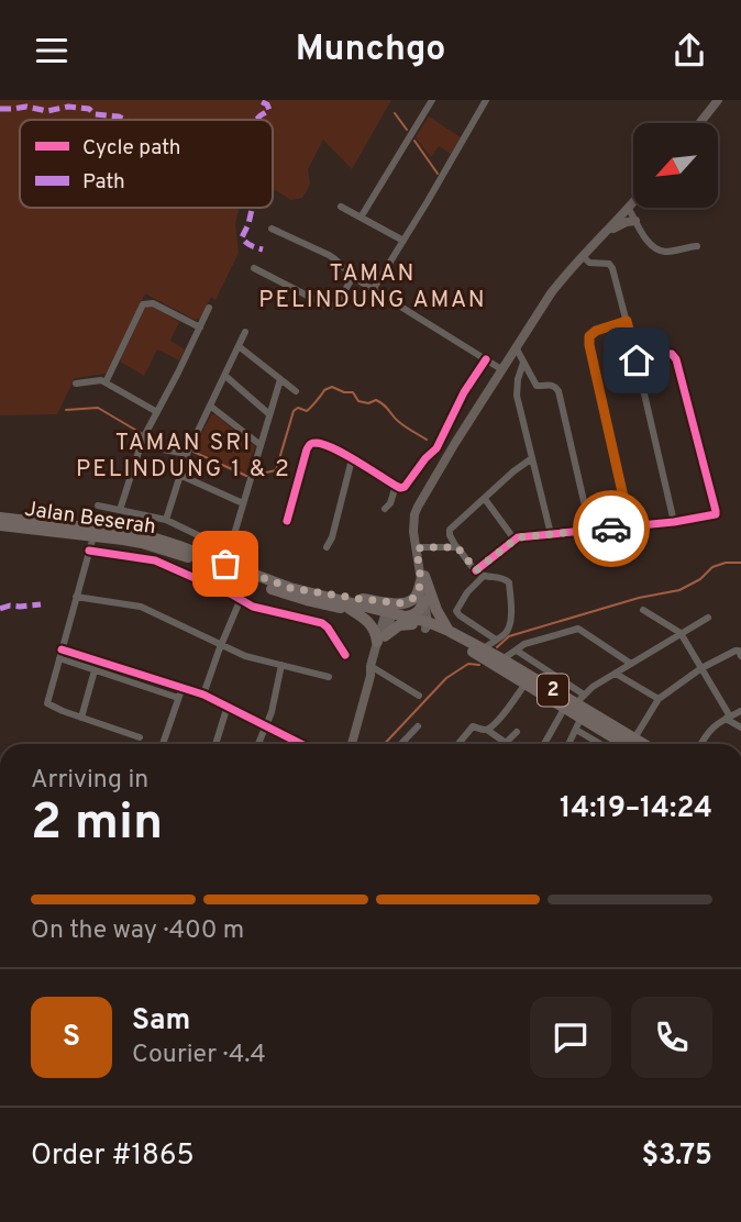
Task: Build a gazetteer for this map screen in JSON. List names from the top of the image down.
{
  "streets": {
    "highway": ["Jalan Beserah", "2"]
  },
  "districts": ["TAMAN PELINDUNG AMAN", "TAMAN SRI PELINDUNG 1 & 2"],
  "legend": ["Cycle path", "Path"],
  "north": "bottom left",
  "page": {
    "header": "Munchgo",
    "heading": ["2 min", "Arriving in", "14:19–14:24"],
    "panel": [
      "Sam",
      "Courier · 4.4",
      "Order #1865",
      "$3.75"
    ],
    "bar": "On the way · 400 m",
    "round": "S"
  }
}
